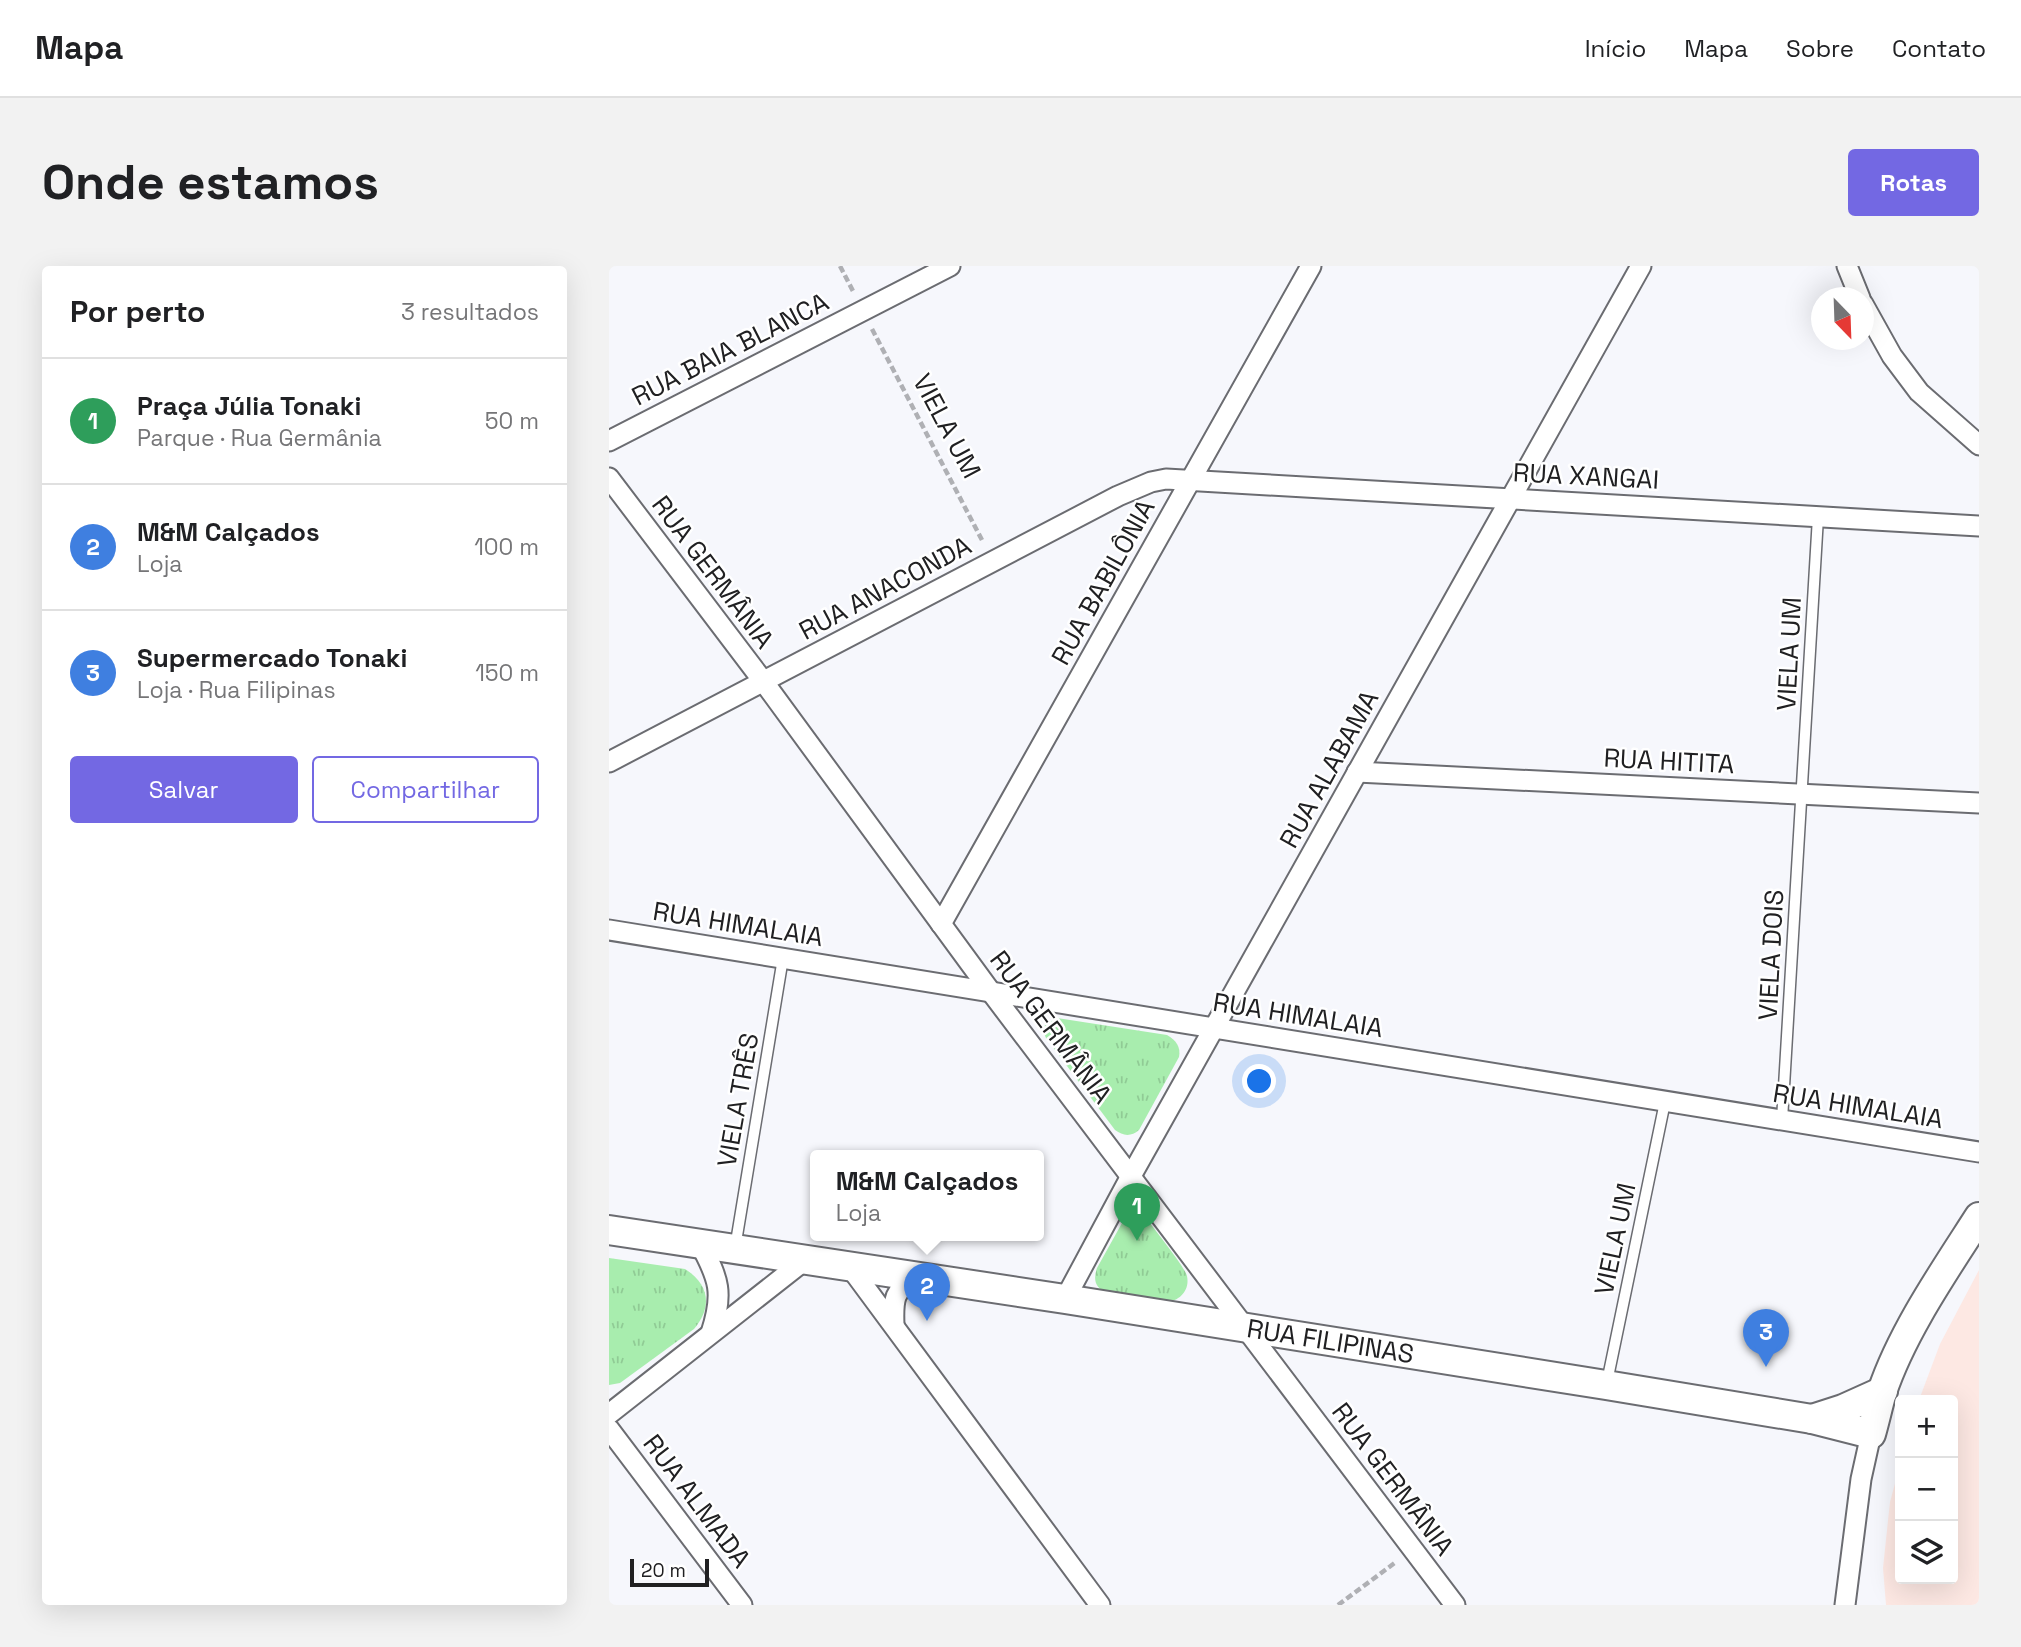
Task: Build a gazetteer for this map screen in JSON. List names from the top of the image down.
{
  "streets": {
    "main road": ["RUA FILIPINAS"],
    "street": [
      "RUA BAIA BLANCA",
      "RUA XANGAI",
      "RUA GERMÂNIA",
      "RUA BABILÔNIA",
      "RUA ANACONDA",
      "RUA HITITA",
      "RUA ALABAMA",
      "RUA HIMALAIA",
      "RUA ALMADA"
    ],
    "lane": ["VIELA UM", "VIELA DOIS", "VIELA TRÊS"]
  },
  "crossings": [
    ["RUA BAIA BLANCA", "VIELA UM"],
    ["VIELA UM", "RUA XANGAI"],
    ["VIELA UM", "RUA ANACONDA"],
    ["VIELA UM", "RUA HITITA"],
    ["VIELA UM", "RUA HIMALAIA"],
    ["VIELA UM", "VIELA DOIS"],
    ["VIELA UM", "RUA FILIPINAS"],
    ["RUA XANGAI", "RUA BABILÔNIA"],
    ["RUA XANGAI", "RUA ANACONDA"],
    ["RUA XANGAI", "RUA ALABAMA"],
    ["RUA GERMÂNIA", "RUA BABILÔNIA"],
    ["RUA GERMÂNIA", "RUA ANACONDA"],
    ["RUA GERMÂNIA", "RUA ALABAMA"],
    ["RUA GERMÂNIA", "RUA HIMALAIA"],
    ["RUA GERMÂNIA", "RUA FILIPINAS"],
    ["RUA BABILÔNIA", "RUA ANACONDA"],
    ["RUA HITITA", "RUA ALABAMA"],
    ["RUA HITITA", "VIELA DOIS"],
    ["RUA ALABAMA", "RUA HIMALAIA"],
    ["RUA ALABAMA", "RUA FILIPINAS"],
    ["RUA HIMALAIA", "VIELA DOIS"],
    ["RUA HIMALAIA", "VIELA TRÊS"],
    ["VIELA TRÊS", "RUA FILIPINAS"]
  ],
  "scale_bar": "20 m",
  "north": "bottom right",
  "page": {
    "header": "Mapa",
    "nav": [
      "Início",
      "Mapa",
      "Sobre",
      "Contato"
    ],
    "buttons": [
      "Rotas",
      ["Salvar", "Compartilhar"]
    ],
    "title": "Onde estamos",
    "heading": ["Por perto", "3 resultados"],
    "list": [
      {
        "mark": "1",
        "name": "Praça Júlia Tonaki",
        "note": "Parque · Rua Germânia",
        "value": "50 m"
      },
      {
        "mark": "2",
        "name": "M&M Calçados",
        "note": "Loja",
        "value": "100 m"
      },
      {
        "mark": "3",
        "name": "Supermercado Tonaki",
        "note": "Loja · Rua Filipinas",
        "value": "150 m"
      }
    ],
    "popup": ["M&M Calçados", "Loja"],
    "pins": ["1", "2", "3"],
    "map_buttons": ["+", "−"],
    "scale": "20 m"
  }
}
